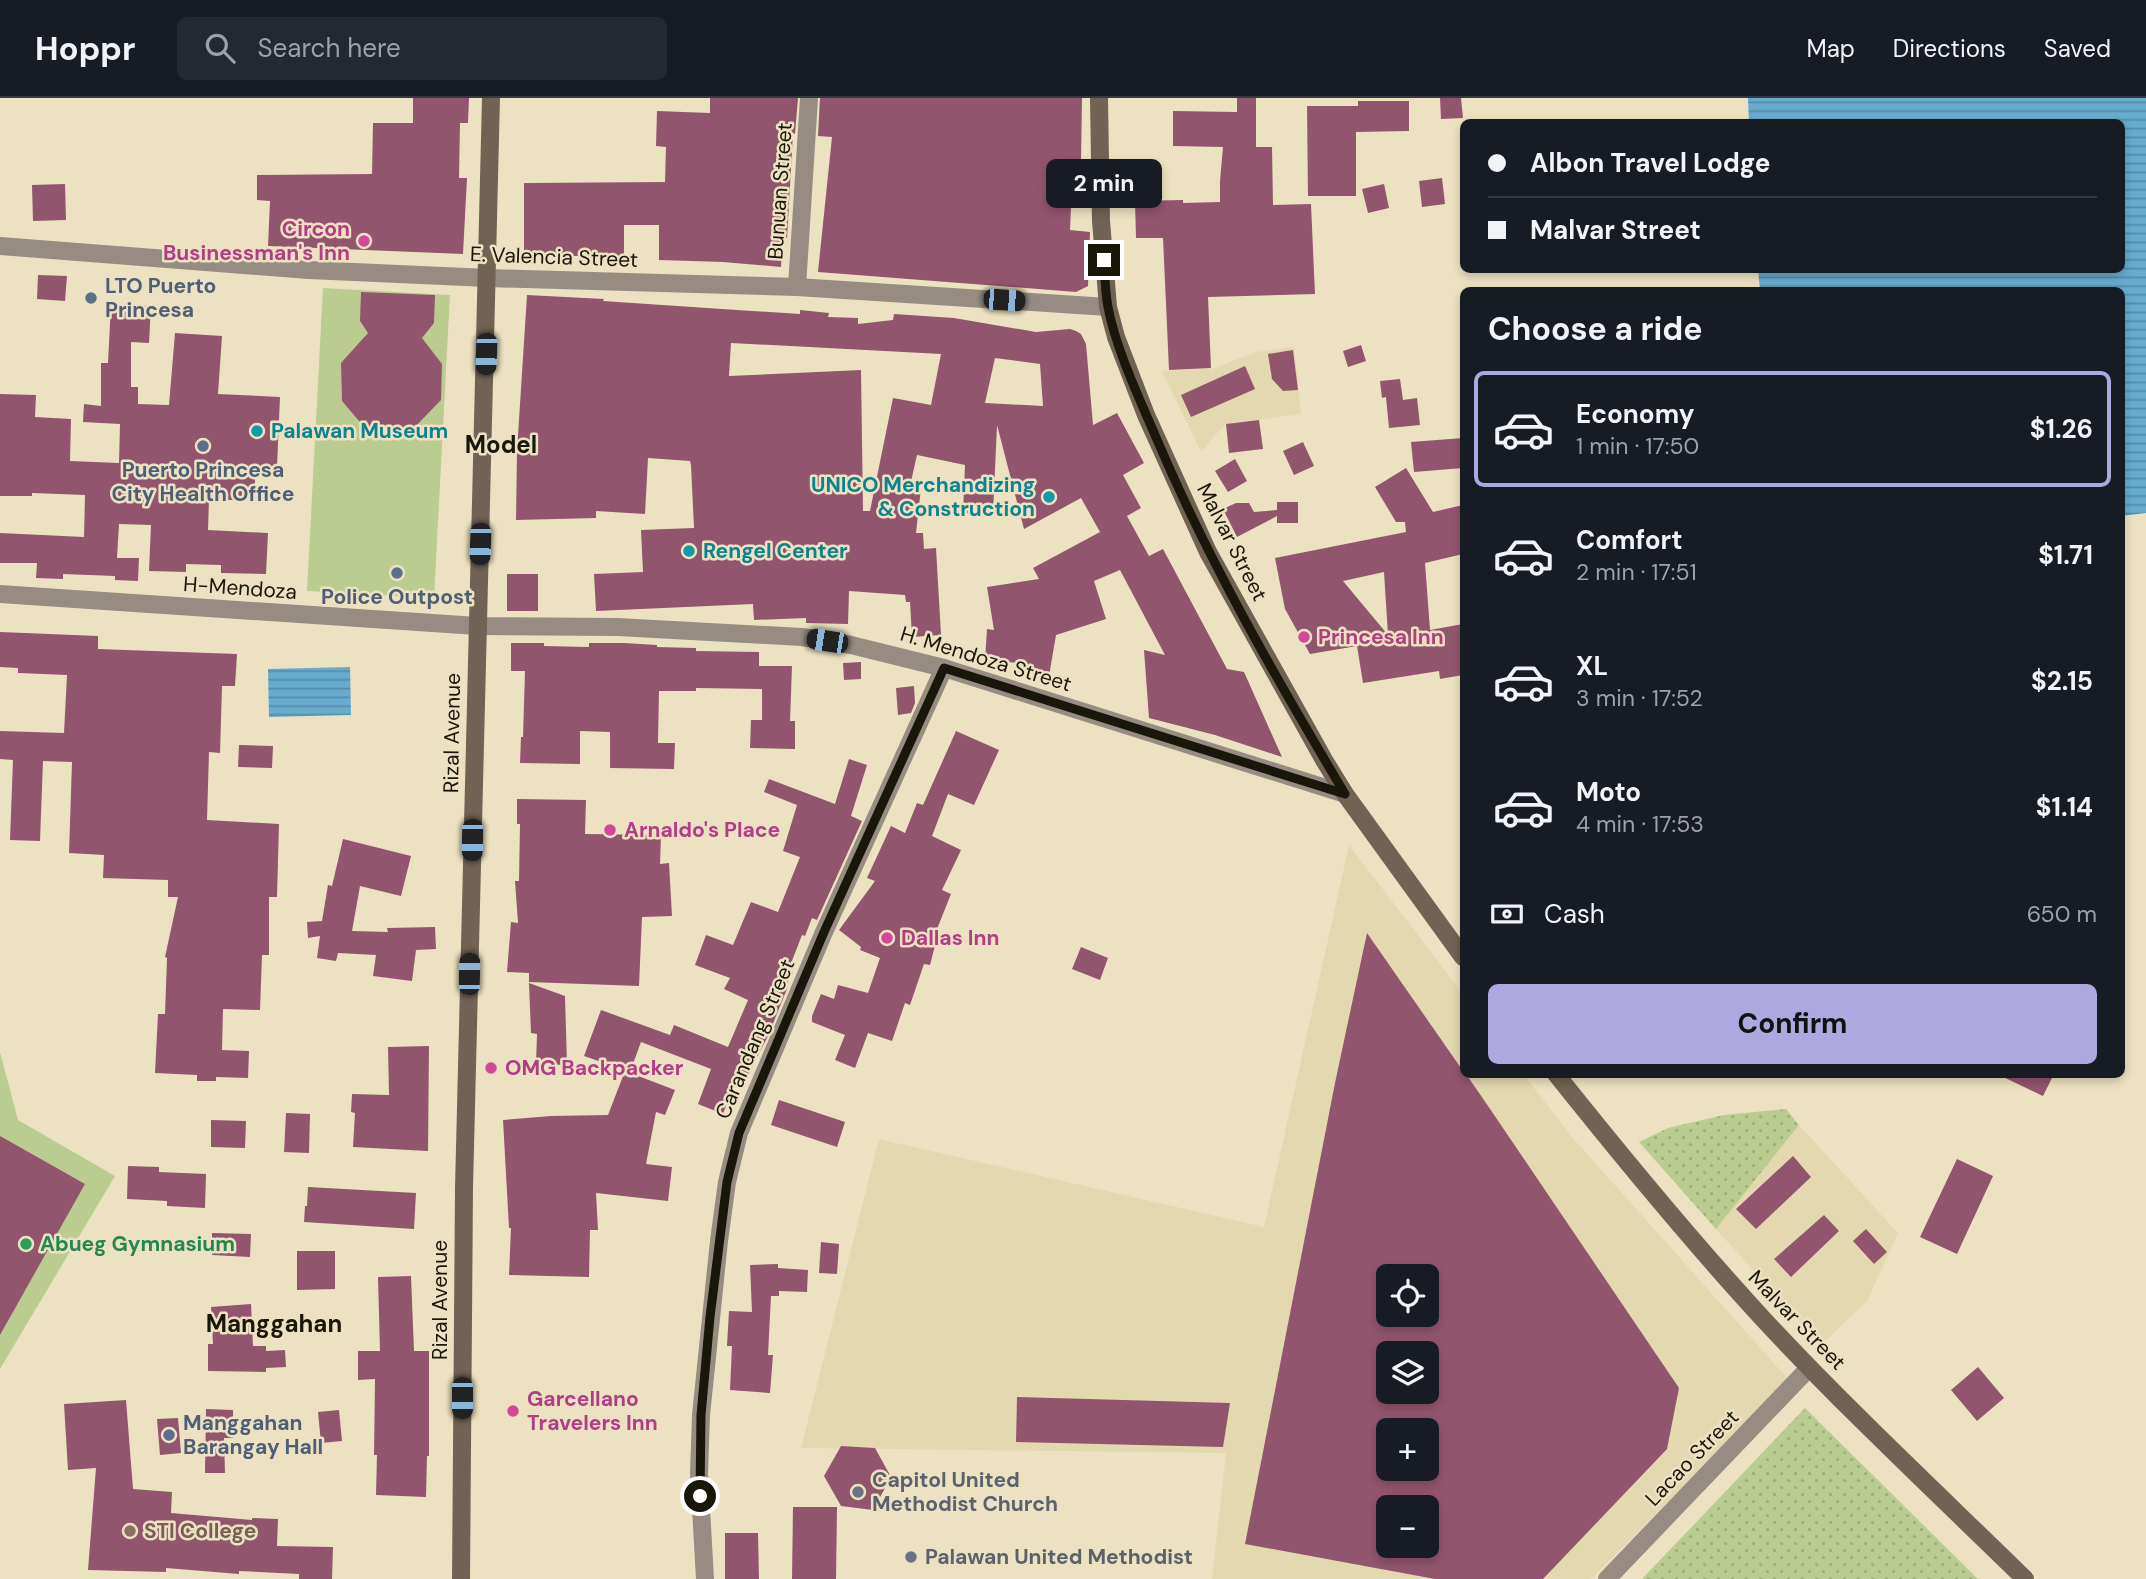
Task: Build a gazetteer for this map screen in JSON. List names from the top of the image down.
{
  "streets": {
    "main road": ["Malvar Street", "Rizal Avenue"],
    "street": [
      "Bunuan Street",
      "E. Valencia Street",
      "H-Mendoza",
      "H. Mendoza Street",
      "Carandang Street",
      "Lacao Street"
    ]
  },
  "crossings": [
    ["Bunuan Street", "E. Valencia Street"],
    ["E. Valencia Street", "Malvar Street"],
    ["E. Valencia Street", "Rizal Avenue"],
    ["Malvar Street", "H. Mendoza Street"],
    ["Malvar Street", "Lacao Street"],
    ["H-Mendoza", "H. Mendoza Street"],
    ["H-Mendoza", "Rizal Avenue"],
    ["H. Mendoza Street", "Rizal Avenue"],
    ["H. Mendoza Street", "Carandang Street"]
  ],
  "districts": ["Model", "Manggahan"],
  "places": [
    "Circon Businessman's Inn",
    "LTO Puerto Princesa",
    "Palawan Museum",
    "Puerto Princesa City Health Office",
    "UNICO Merchandizing & Construction",
    "Rengel Center",
    "Police Outpost",
    "Princesa Inn",
    "Arnaldo's Place",
    "Dallas Inn",
    "OMG Backpacker",
    "Abueg Gymnasium",
    "Garcellano Travelers Inn",
    "Manggahan Barangay Hall",
    "Capitol United Methodist Church",
    "STI College",
    "Palawan United Methodist"
  ],
  "page": {
    "header": "Hoppr",
    "search": "Search here",
    "nav": ["Map", "Directions", "Saved"],
    "banner": ["Albon Travel Lodge", "Malvar Street"],
    "bubble": "2 min",
    "heading": "Choose a ride",
    "list": [
      {
        "name": "Economy",
        "note": "1 min · 17:50",
        "value": "$1.26"
      },
      {
        "name": "Comfort",
        "note": "2 min · 17:51",
        "value": "$1.71"
      },
      {
        "name": "XL",
        "note": "3 min · 17:52",
        "value": "$2.15"
      },
      {
        "name": "Moto",
        "note": "4 min · 17:53",
        "value": "$1.14"
      }
    ],
    "pay": ["Cash", "650 m"],
    "buttons": "Confirm",
    "map_buttons": ["+", "−"]
  }
}
